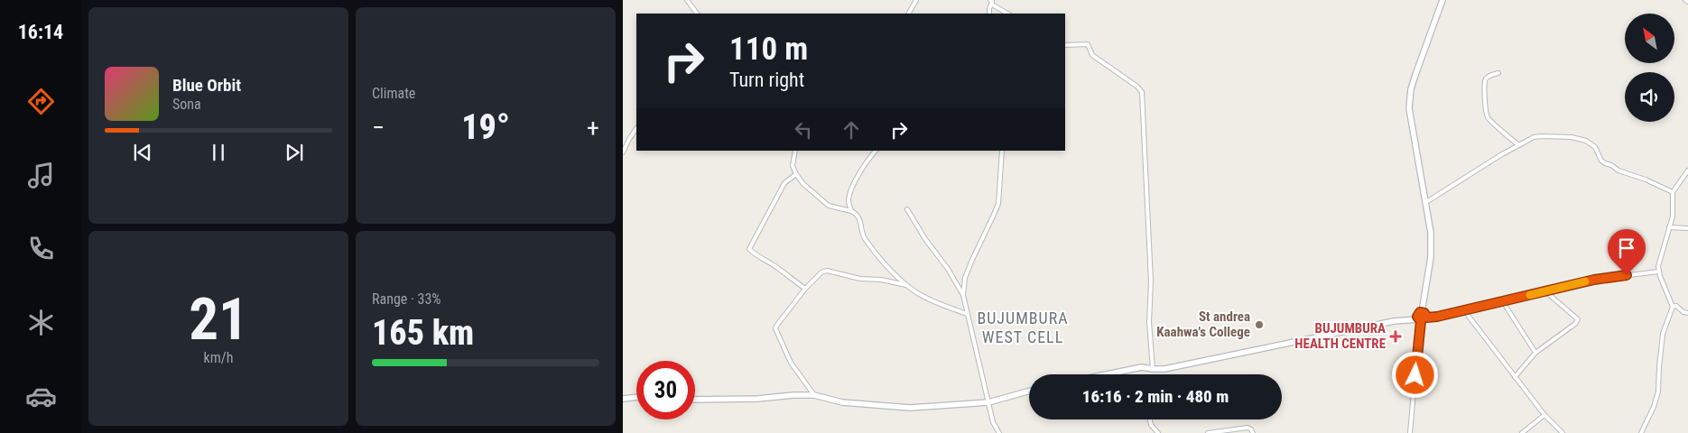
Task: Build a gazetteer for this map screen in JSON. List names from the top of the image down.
{
  "districts": ["BUJUMBURA WEST CELL"],
  "places": {
    "other": ["St andrea Kaahwa's College"],
    "health": ["BUJUMBURA HEALTH CENTRE"]
  },
  "north": "top left",
  "page": {
    "tabs": "16:14",
    "tile": [
      "Climate",
      ["21", "km/h"],
      ["Range · 33%", "165 km"]
    ],
    "turn": ["110 m", "Turn right"],
    "song": ["Blue Orbit", "Sona"],
    "heat": ["−", "19°", "+"],
    "limit": "30",
    "trip": "16:16 · 2 min · 480 m"
  }
}
